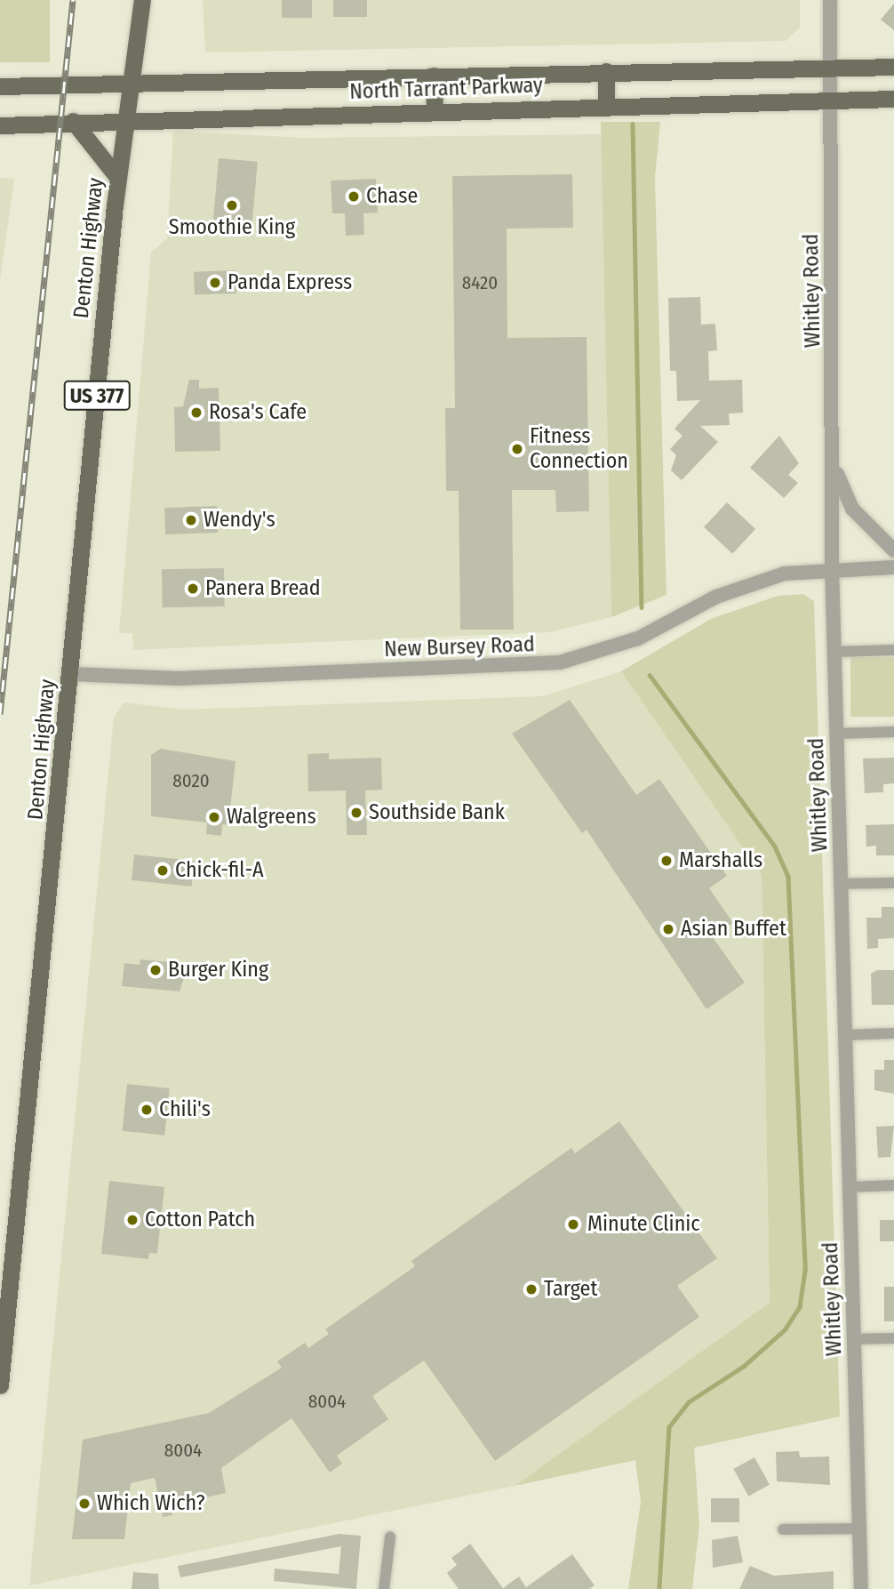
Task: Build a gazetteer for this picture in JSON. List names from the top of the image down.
{
  "streets": {
    "main road": ["North Tarrant Parkway", "Denton Highway", "US 377"],
    "street": ["Whitley Road", "New Bursey Road"]
  },
  "crossings": [
    ["North Tarrant Parkway", "Denton Highway"],
    ["North Tarrant Parkway", "Whitley Road"],
    ["North Tarrant Parkway", "US 377"],
    ["Denton Highway", "US 377"],
    ["Denton Highway", "New Bursey Road"],
    ["Whitley Road", "New Bursey Road"]
  ],
  "places": [
    "Chase",
    "Smoothie King",
    "Panda Express",
    "Rosa's Cafe",
    "Fitness Connection",
    "Wendy's",
    "Panera Bread",
    "Southside Bank",
    "Walgreens",
    "Marshalls",
    "Chick-fil-A",
    "Asian Buffet",
    "Burger King",
    "Chili's",
    "Cotton Patch",
    "Minute Clinic",
    "Target",
    "Which Wich?"
  ],
  "house_numbers": [
    "8420",
    "8020",
    "8004",
    "8004"
  ]
}
